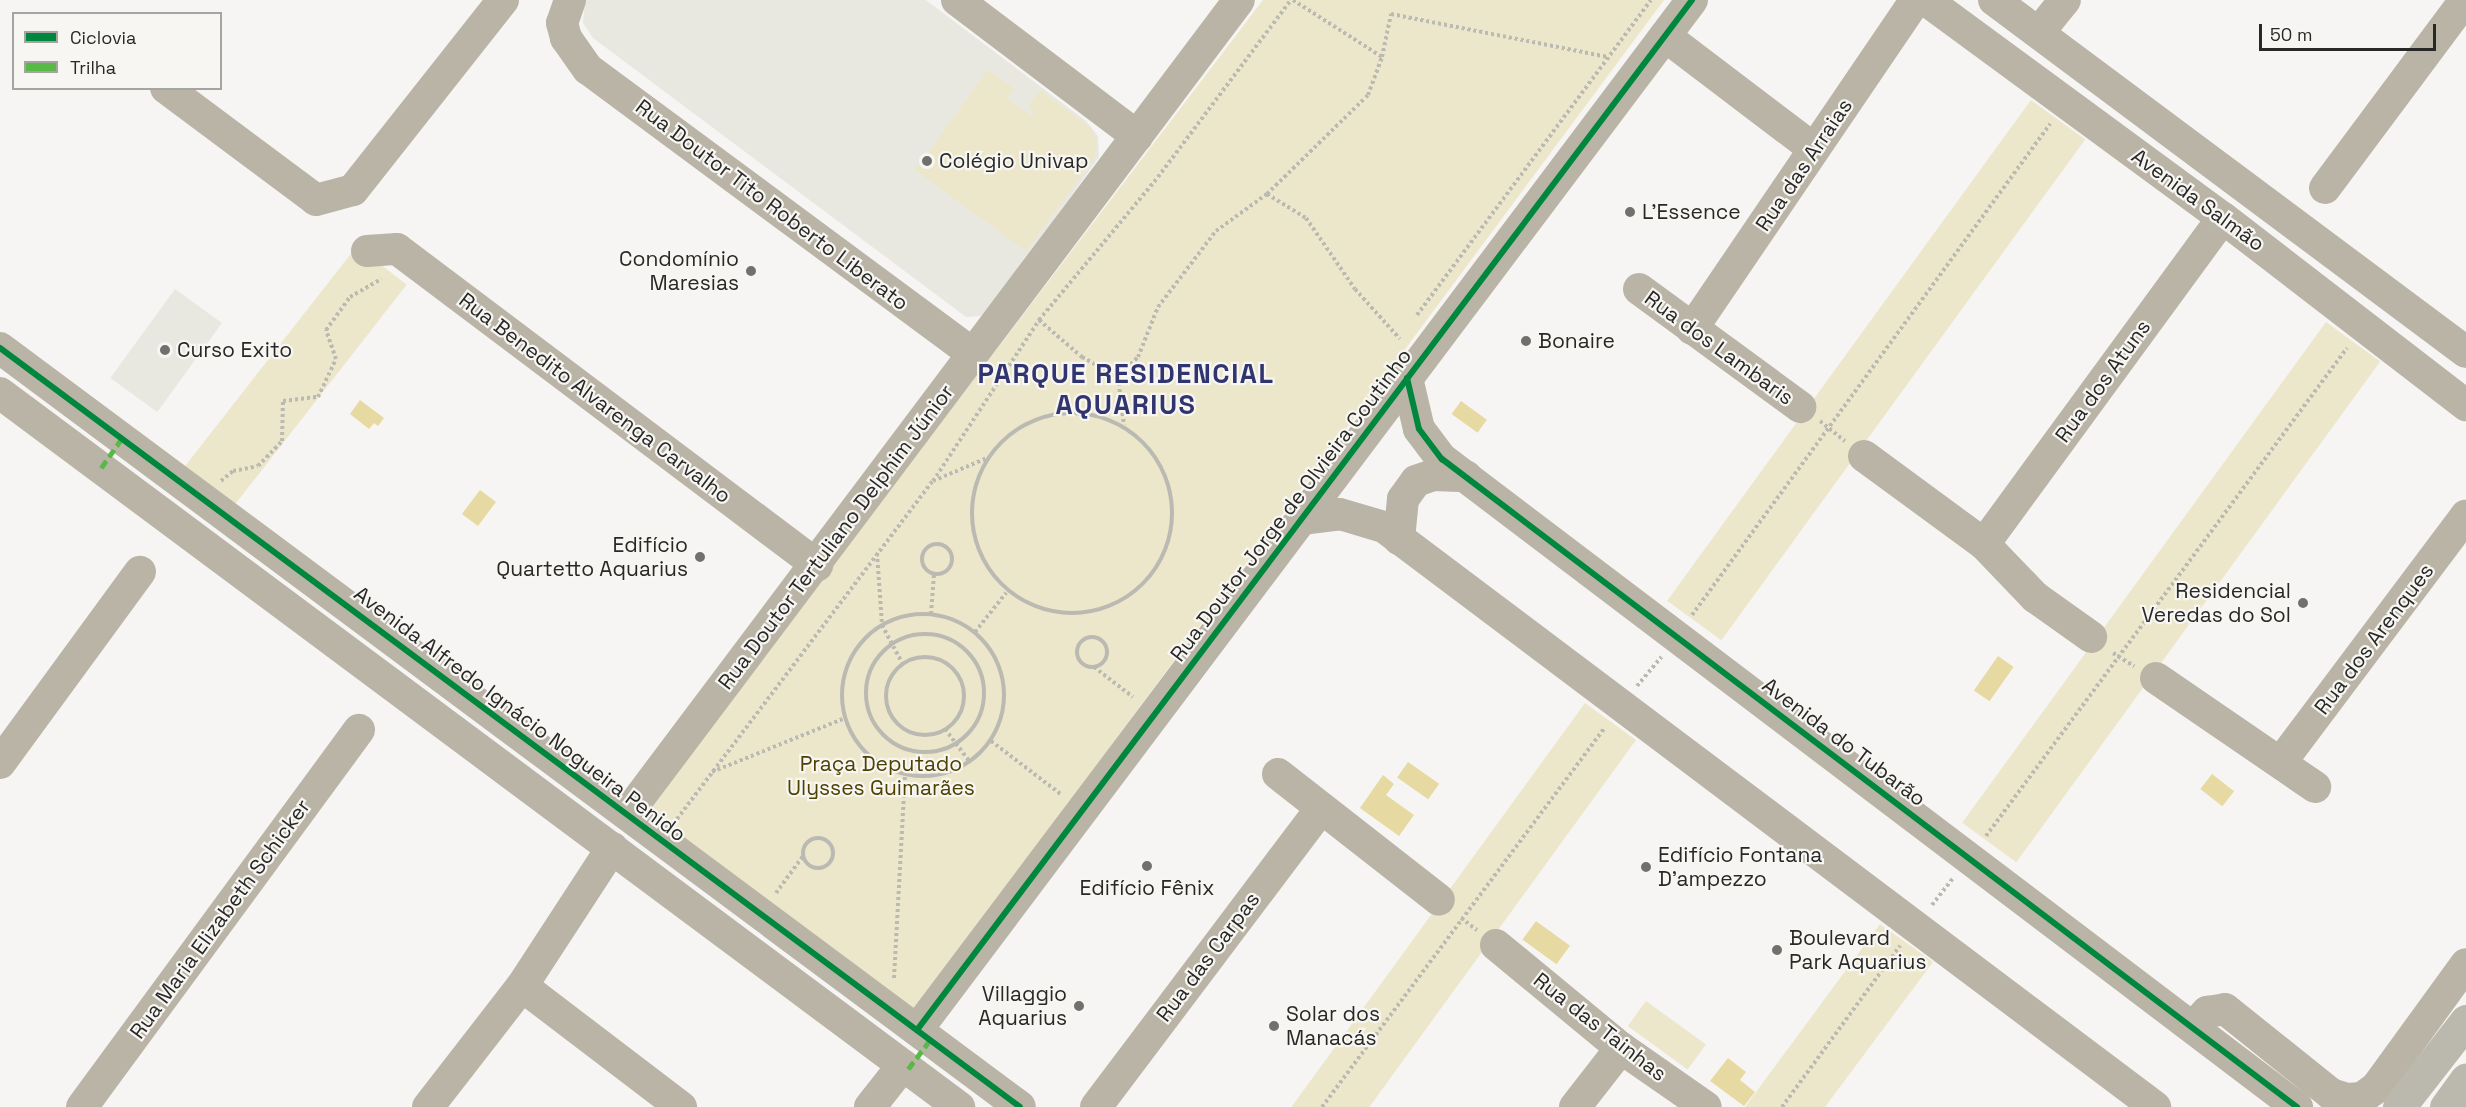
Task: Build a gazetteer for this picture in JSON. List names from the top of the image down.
{
  "streets": {
    "street": [
      "Rua das Arraias",
      "Avenida Salmão",
      "Rua Doutor Tito Roberto Liberato",
      "Rua dos Lambaris",
      "Rua dos Atuns",
      "Rua Benedito Alvarenga Carvalho",
      "Rua Doutor Jorge de Olvieira Coutinho",
      "Rua Doutor Tertuliano Delphim Júnior",
      "Rua dos Arenques",
      "Avenida Alfredo Ignácio Nogueira Penido",
      "Avenida do Tubarão",
      "Rua Maria Elizabeth Schicker",
      "Rua das Carpas",
      "Rua das Tainhas"
    ]
  },
  "crossings": [
    ["Rua das Arraias", "Rua dos Lambaris"],
    ["Avenida Salmão", "Rua dos Atuns"],
    ["Rua Doutor Tito Roberto Liberato", "Rua Doutor Tertuliano Delphim Júnior"],
    ["Rua Benedito Alvarenga Carvalho", "Rua Doutor Tertuliano Delphim Júnior"],
    ["Rua Doutor Jorge de Olvieira Coutinho", "Avenida Alfredo Ignácio Nogueira Penido"],
    ["Rua Doutor Jorge de Olvieira Coutinho", "Avenida do Tubarão"],
    ["Rua Doutor Tertuliano Delphim Júnior", "Avenida Alfredo Ignácio Nogueira Penido"]
  ],
  "districts": ["PARQUE RESIDENCIAL AQUARIUS"],
  "parks": ["Praça Deputado Ulysses Guimarães"],
  "places": [
    "Colégio Univap",
    "L'Essence",
    "Condomínio Maresias",
    "Bonaire",
    "Curso Exito",
    "Edifício Quartetto Aquarius",
    "Residencial Veredas do Sol",
    "Edifício Fênix",
    "Edifício Fontana D'ampezzo",
    "Boulevard Park Aquarius",
    "Villaggio Aquarius",
    "Solar dos Manacás"
  ],
  "legend": ["Ciclovia", "Trilha"],
  "scale_bar": "50 m"
}
